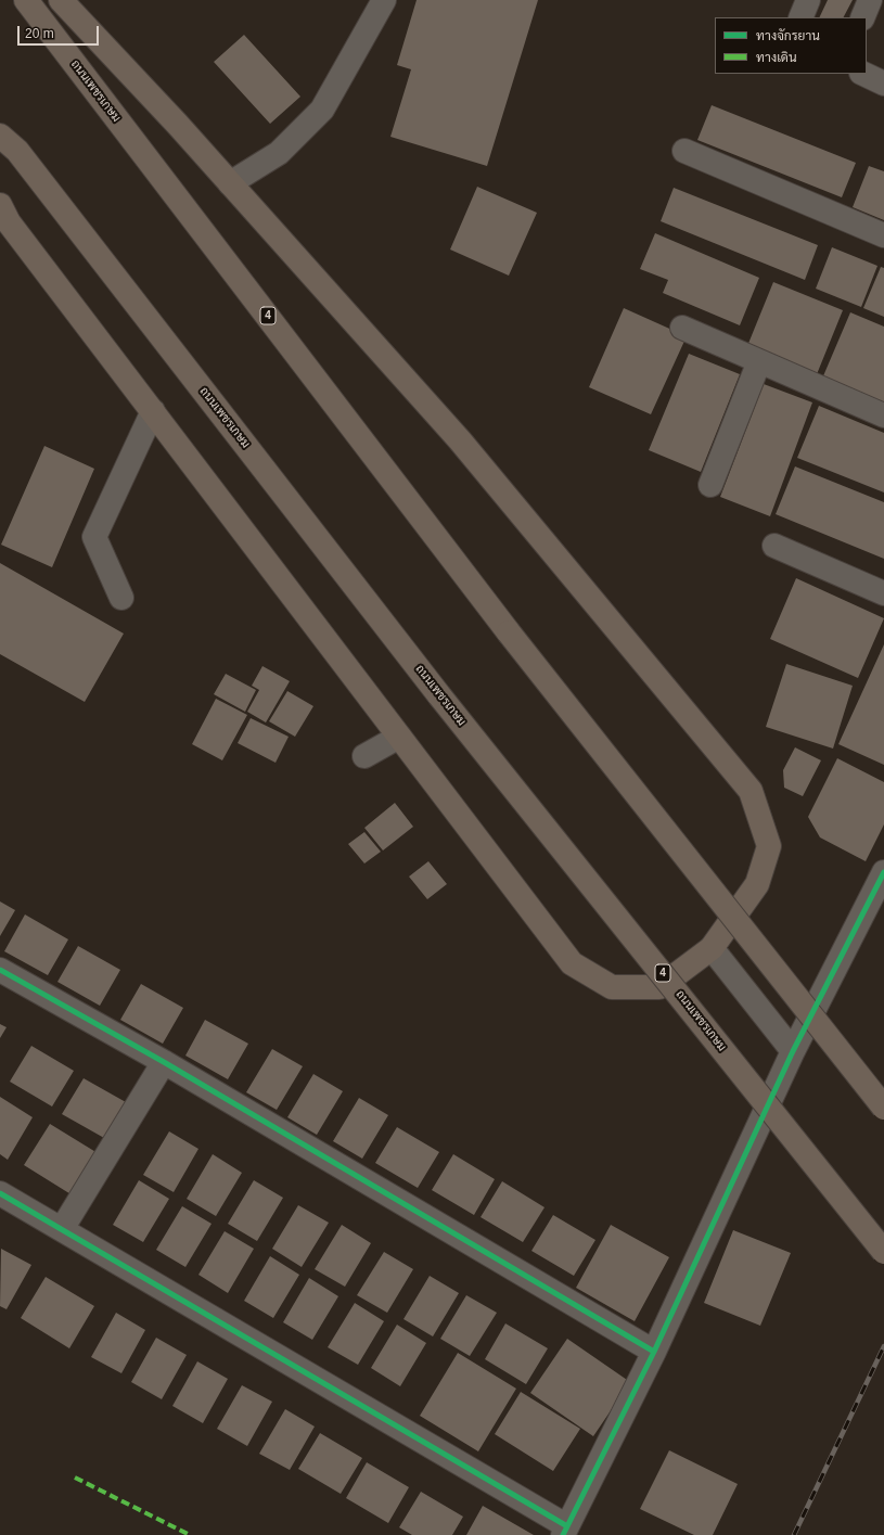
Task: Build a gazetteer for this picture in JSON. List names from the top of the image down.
{
  "streets": {
    "highway": ["ถนนเพชรเกษม", "4"]
  },
  "legend": ["ทางจักรยาน", "ทางเดิน"],
  "scale_bar": "20 m"
}
